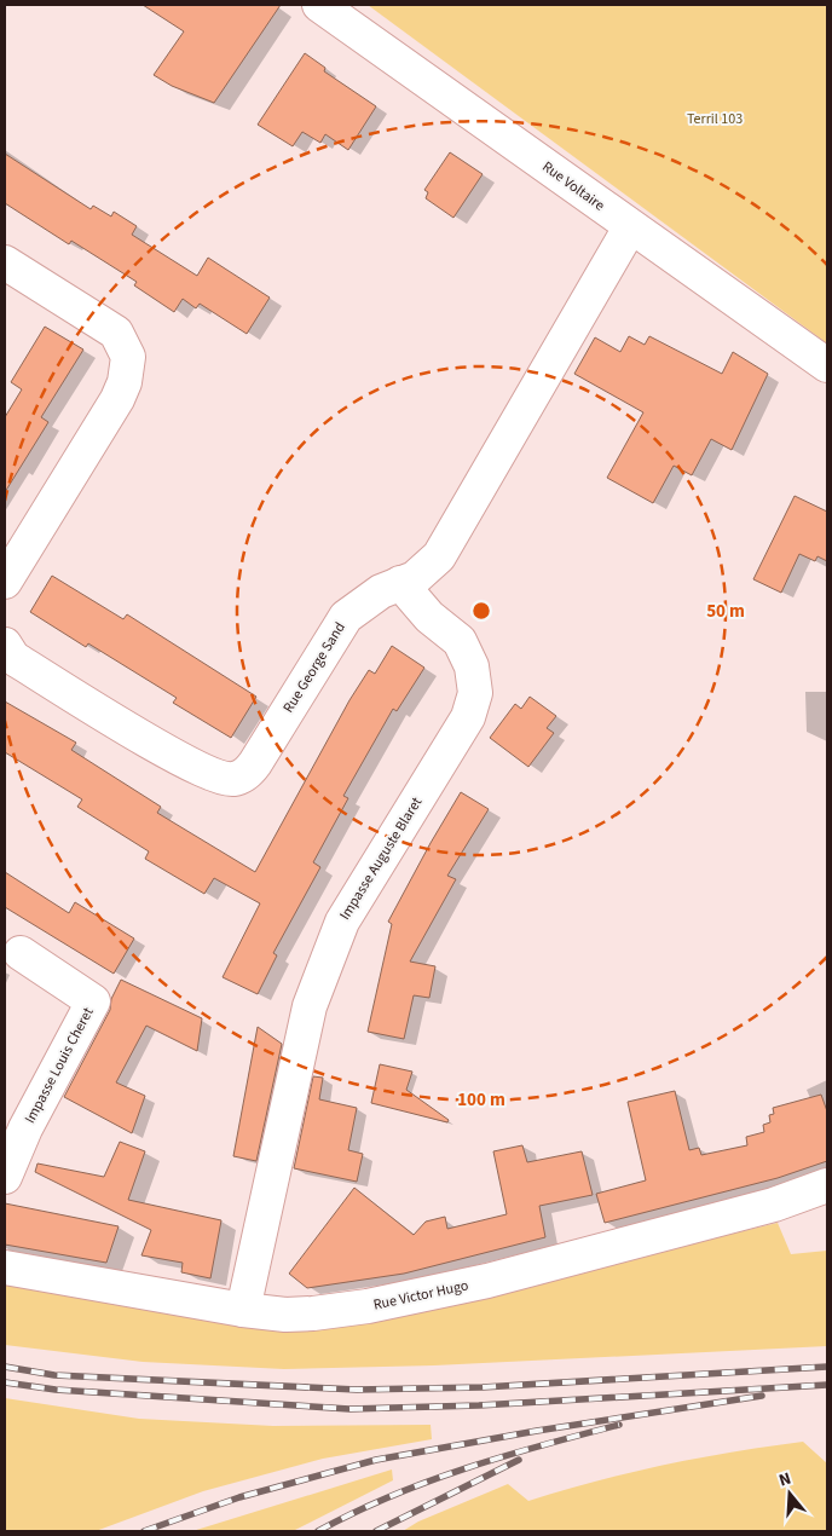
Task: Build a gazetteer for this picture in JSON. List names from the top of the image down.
{
  "streets": {
    "street": [
      "Rue Voltaire",
      "Rue George Sand",
      "Impasse Auguste Blaret",
      "Impasse Louis Cheret",
      "Rue Victor Hugo"
    ]
  },
  "crossings": [
    ["Rue Voltaire", "Rue George Sand"],
    ["Rue George Sand", "Impasse Auguste Blaret"],
    ["Impasse Auguste Blaret", "Rue Victor Hugo"]
  ],
  "parks": ["Terril 103"],
  "north": "top",
  "rings": ["50 m", "100 m"]
}
